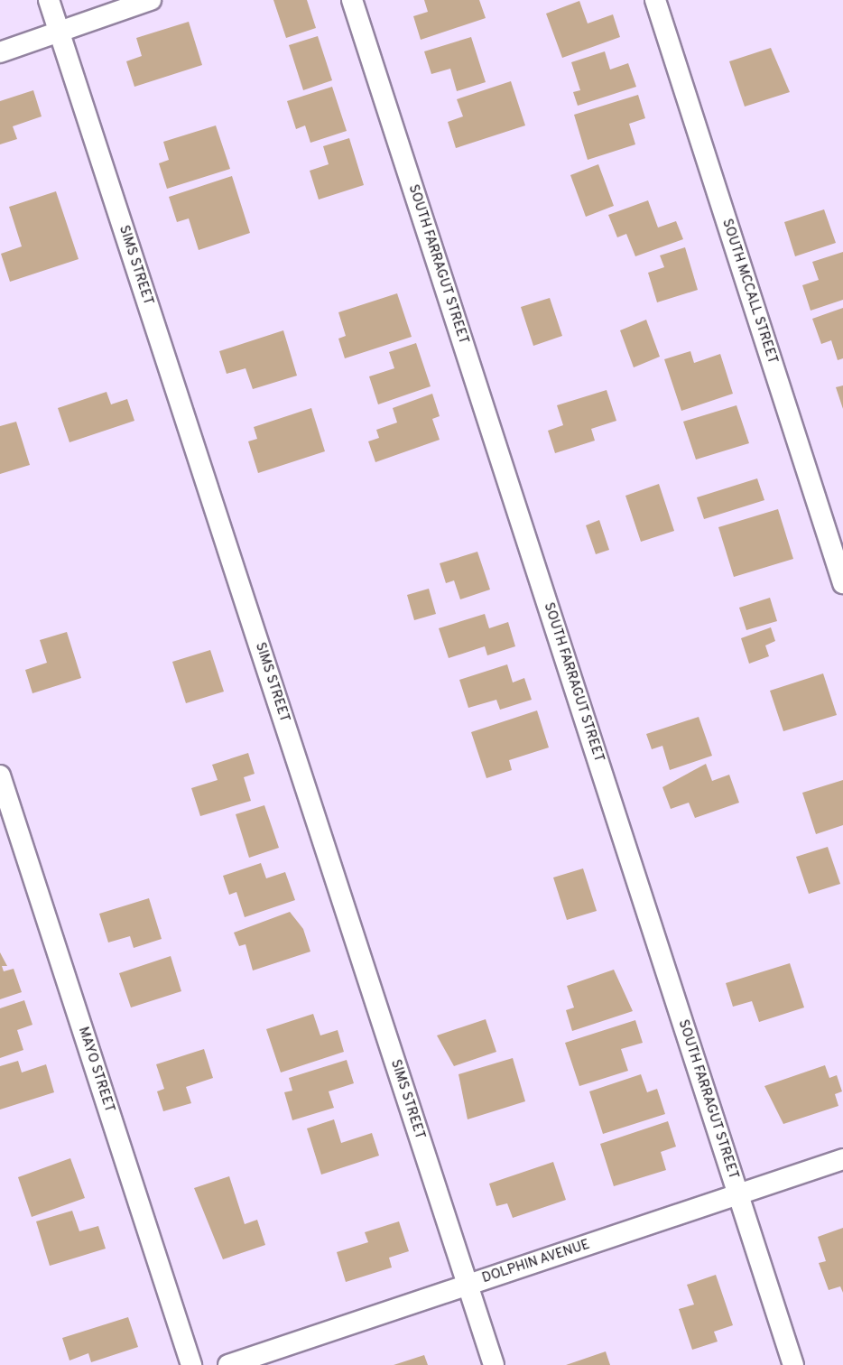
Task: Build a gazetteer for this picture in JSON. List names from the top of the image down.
{
  "streets": {
    "street": [
      "SOUTH FARRAGUT STREET",
      "SIMS STREET",
      "SOUTH MCCALL STREET",
      "MAYO STREET",
      "DOLPHIN AVENUE"
    ]
  },
  "crossings": [
    ["SOUTH FARRAGUT STREET", "DOLPHIN AVENUE"],
    ["SIMS STREET", "DOLPHIN AVENUE"]
  ]
}
